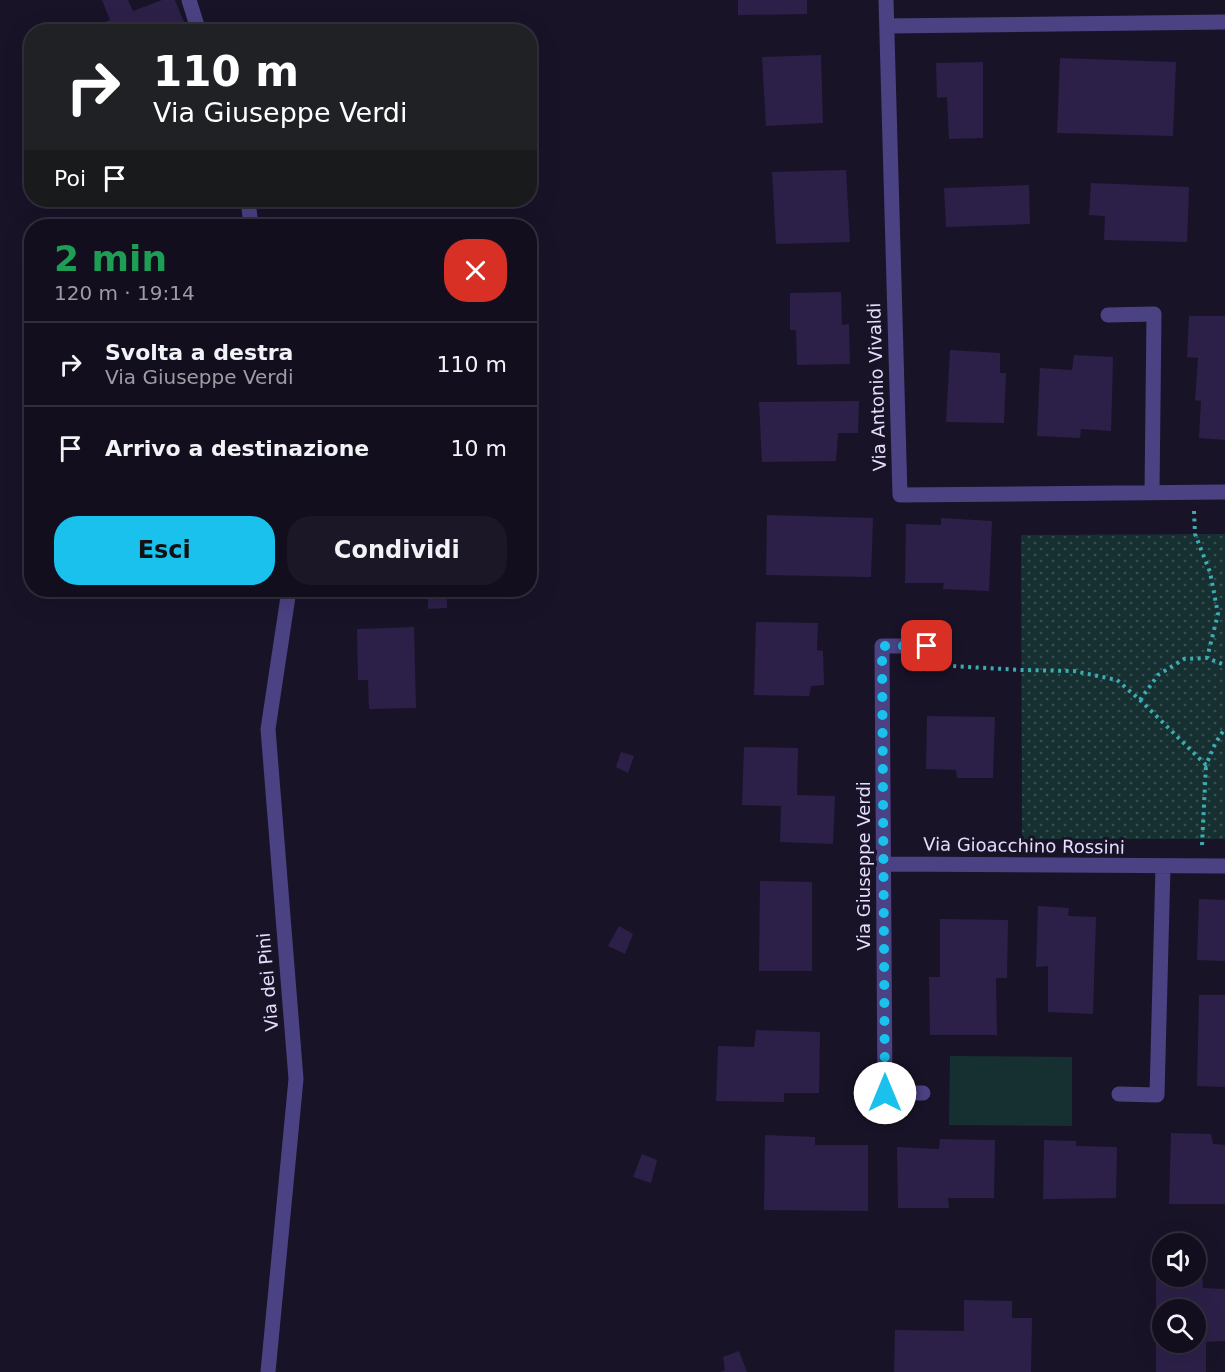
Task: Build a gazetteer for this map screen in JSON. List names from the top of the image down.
{
  "streets": {
    "street": [
      "Via Antonio Vivaldi",
      "Via Gioacchino Rossini",
      "Via Giuseppe Verdi",
      "Via dei Pini"
    ]
  },
  "crossings": [
    ["Via Gioacchino Rossini", "Via Giuseppe Verdi"]
  ],
  "page": {
    "turn": ["110 m", "Via Giuseppe Verdi"],
    "then": "Poi",
    "heading": ["2 min", "120 m · 19:14"],
    "list": [
      {
        "name": "Svolta a destra",
        "note": "Via Giuseppe Verdi",
        "value": "110 m"
      },
      {
        "name": "Arrivo a destinazione",
        "value": "10 m"
      }
    ],
    "buttons": ["Esci", "Condividi"]
  }
}
